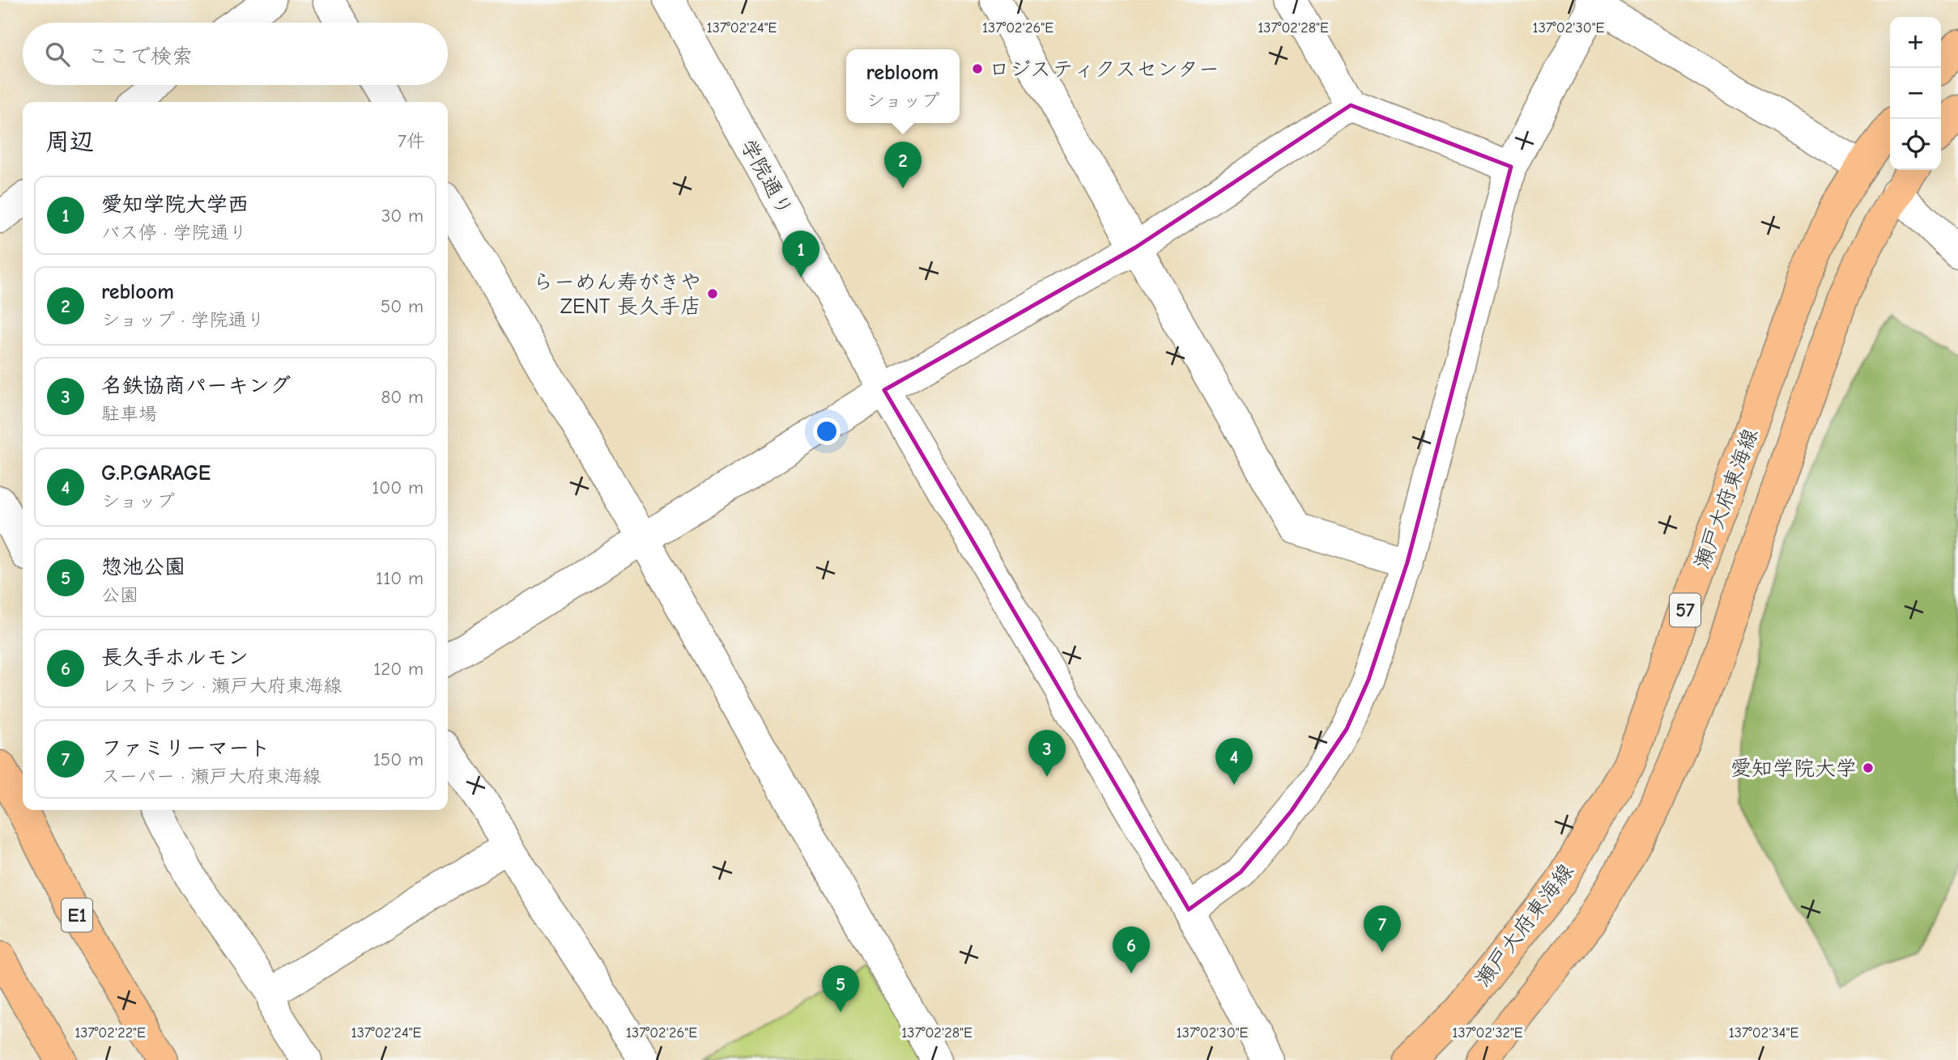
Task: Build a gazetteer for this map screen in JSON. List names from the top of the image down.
{
  "streets": {
    "main road": ["瀬戸大府東海線", "57", "E1"],
    "street": ["学院通り"]
  },
  "places": ["ロジスティクスセンター", "らーめん寿がきや ZENT 長久手店", "愛知学院大学"],
  "page": {
    "map_buttons": ["+", "−"],
    "search": "ここで検索",
    "popup": ["rebloom", "ショップ"],
    "heading": ["周辺", "7件"],
    "pins": [
      "2",
      "1",
      "3",
      "4",
      "7",
      "6",
      "5"
    ],
    "list": [
      {
        "mark": "1",
        "name": "愛知学院大学西",
        "note": "バス停 · 学院通り",
        "value": "30 m"
      },
      {
        "mark": "2",
        "name": "rebloom",
        "note": "ショップ · 学院通り",
        "value": "50 m"
      },
      {
        "mark": "3",
        "name": "名鉄協商パーキング",
        "note": "駐車場",
        "value": "80 m"
      },
      {
        "mark": "4",
        "name": "G.P.GARAGE",
        "note": "ショップ",
        "value": "100 m"
      },
      {
        "mark": "5",
        "name": "惣池公園",
        "note": "公園",
        "value": "110 m"
      },
      {
        "mark": "6",
        "name": "長久手ホルモン",
        "note": "レストラン · 瀬戸大府東海線",
        "value": "120 m"
      },
      {
        "mark": "7",
        "name": "ファミリーマート",
        "note": "スーパー · 瀬戸大府東海線",
        "value": "150 m"
      }
    ]
  },
  "coordinates": [
    "137°02'24\"E",
    "137°02'26\"E",
    "137°02'28\"E",
    "137°02'30\"E",
    "137°02'22\"E",
    "137°02'32\"E",
    "137°02'34\"E"
  ]
}
